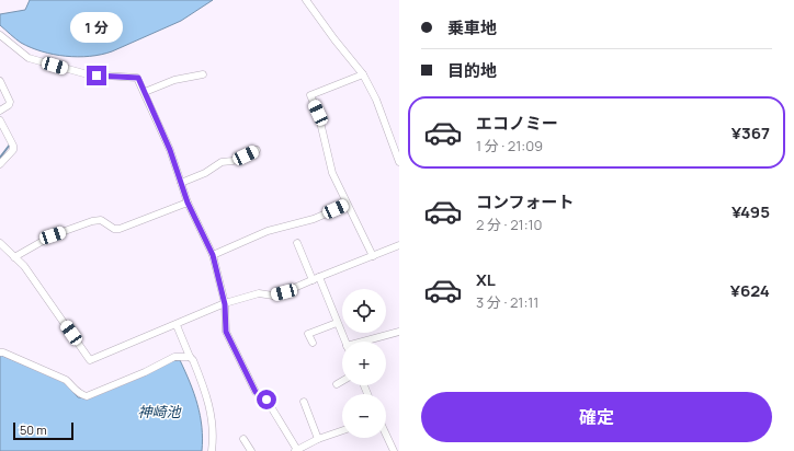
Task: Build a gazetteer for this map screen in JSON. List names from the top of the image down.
{
  "water": ["神崎池"],
  "scale_bar": "50 m",
  "page": {
    "banner": ["乗車地", "目的地"],
    "bubble": "1 分",
    "list": [
      {
        "name": "エコノミー",
        "note": "1 分 · 21:09",
        "value": "¥367"
      },
      {
        "name": "コンフォート",
        "note": "2 分 · 21:10",
        "value": "¥495"
      },
      {
        "name": "XL",
        "note": "3 分 · 21:11",
        "value": "¥624"
      }
    ],
    "map_buttons": ["+", "−"],
    "buttons": "確定",
    "scale": "50 m"
  }
}
